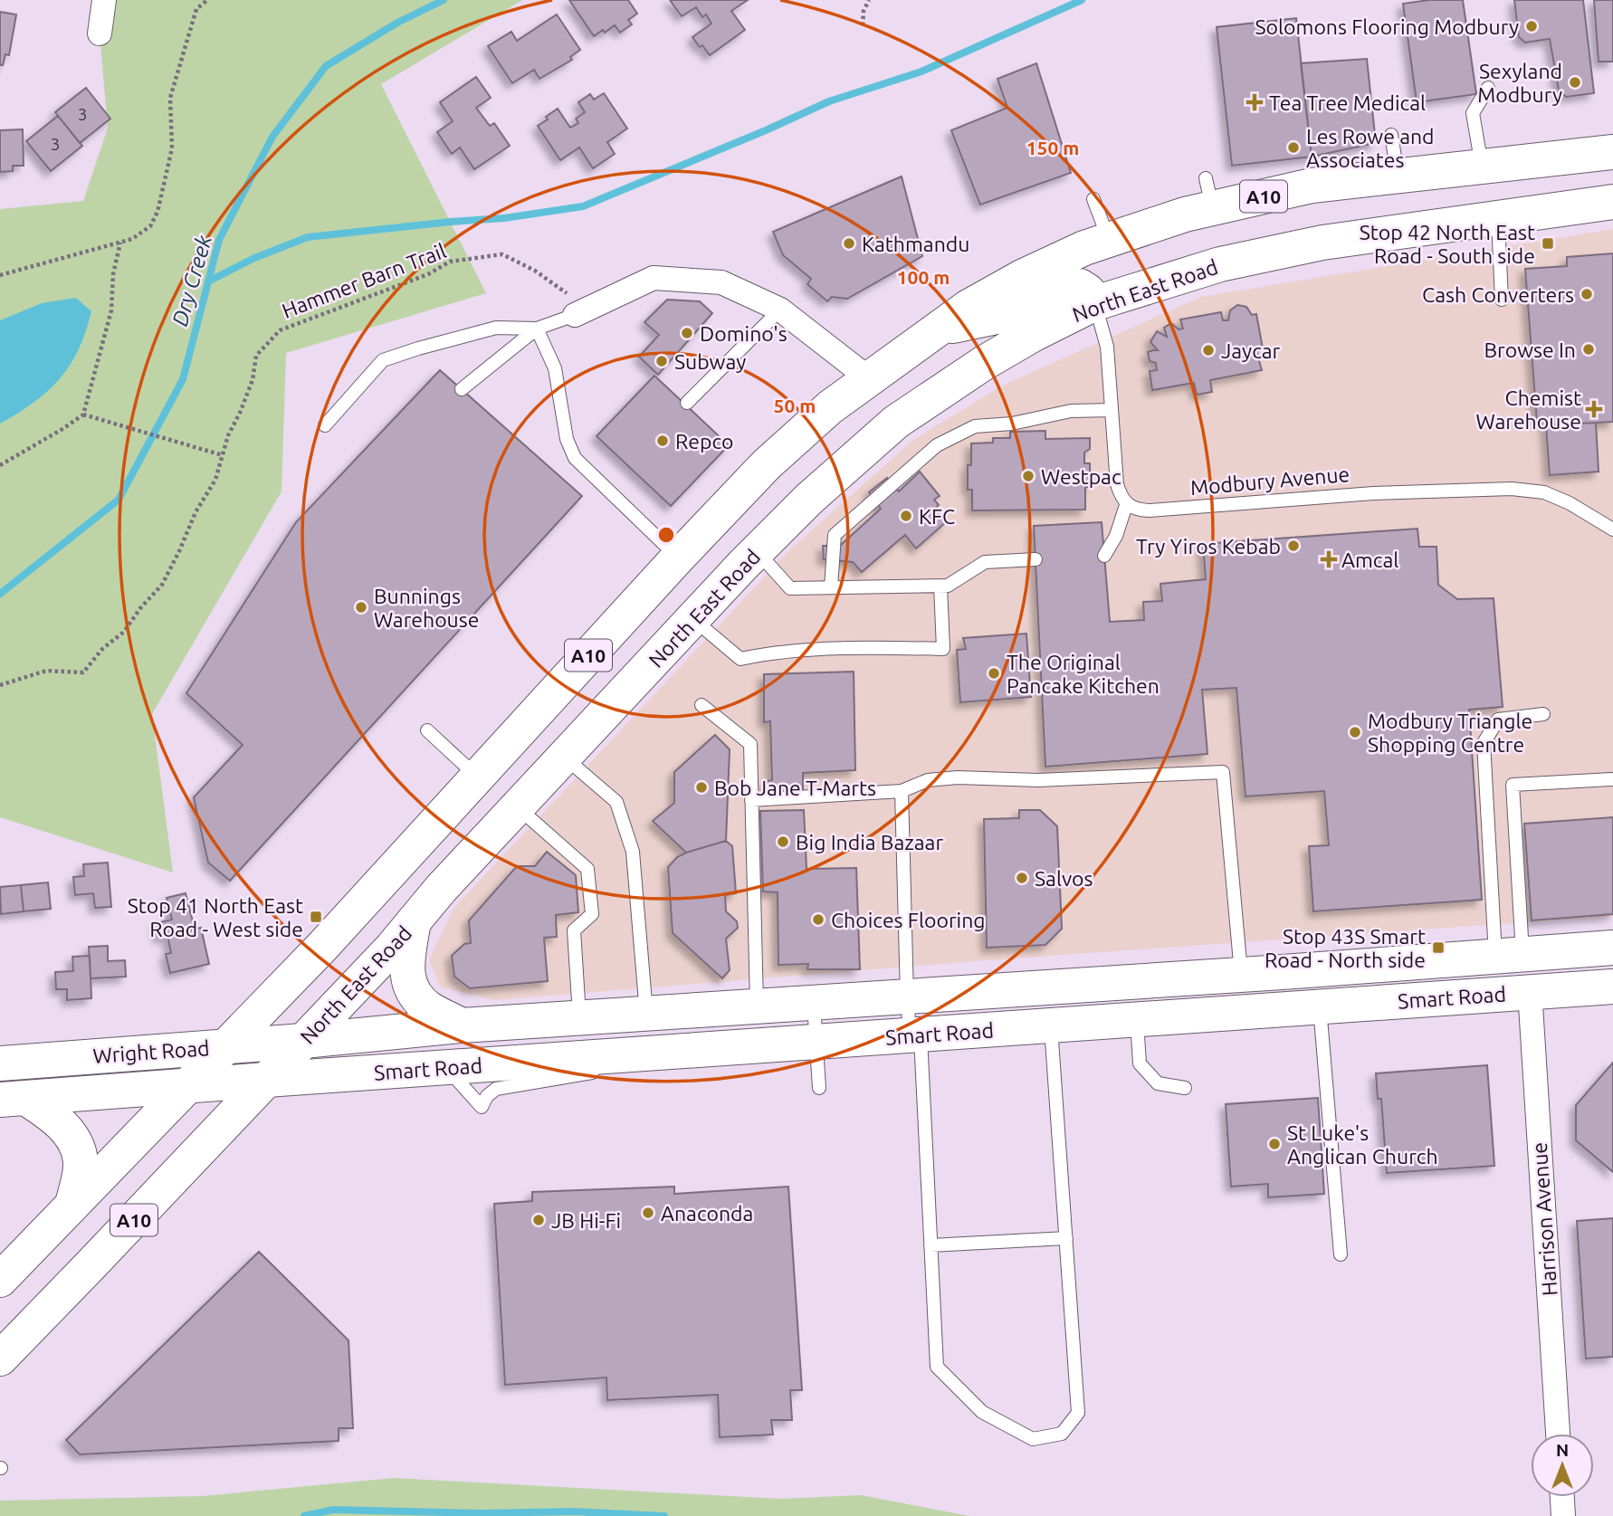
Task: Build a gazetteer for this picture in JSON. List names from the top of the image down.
{
  "streets": {
    "main road": [
      "A10",
      "North East Road",
      "Smart Road",
      "Wright Road"
    ],
    "street": ["Harrison Avenue"],
    "lane": ["Modbury Avenue"],
    "path": ["Hammer Barn Trail"]
  },
  "crossings": [
    ["A10", "Wright Road"],
    ["North East Road", "Smart Road"],
    ["North East Road", "Wright Road"],
    ["Smart Road", "Wright Road"],
    ["Smart Road", "Harrison Avenue"]
  ],
  "water": ["Dry Creek"],
  "places": {
    "other": [
      "Solomons Flooring Modbury",
      "Sexyland Modbury",
      "Les Rowe and Associates",
      "Kathmandu",
      "Cash Converters",
      "Domino's",
      "Browse In",
      "Jaycar",
      "Subway",
      "Repco",
      "Westpac",
      "KFC",
      "Try Yiros Kebab",
      "Bunnings Warehouse",
      "The Original Pancake Kitchen",
      "Modbury Triangle Shopping Centre",
      "Bob Jane T-Marts",
      "Big India Bazaar",
      "Salvos",
      "Choices Flooring",
      "St Luke's Anglican Church",
      "Anaconda",
      "JB Hi-Fi"
    ],
    "health": ["Tea Tree Medical", "Chemist Warehouse", "Amcal"],
    "transit": ["Stop 42 North East Road - South side", "Stop 41 North East Road - West side", "Stop 43S Smart Road - North side"]
  },
  "house_numbers": ["3", "3"],
  "north": "top",
  "rings": ["150 m", "100 m", "50 m"]
}
